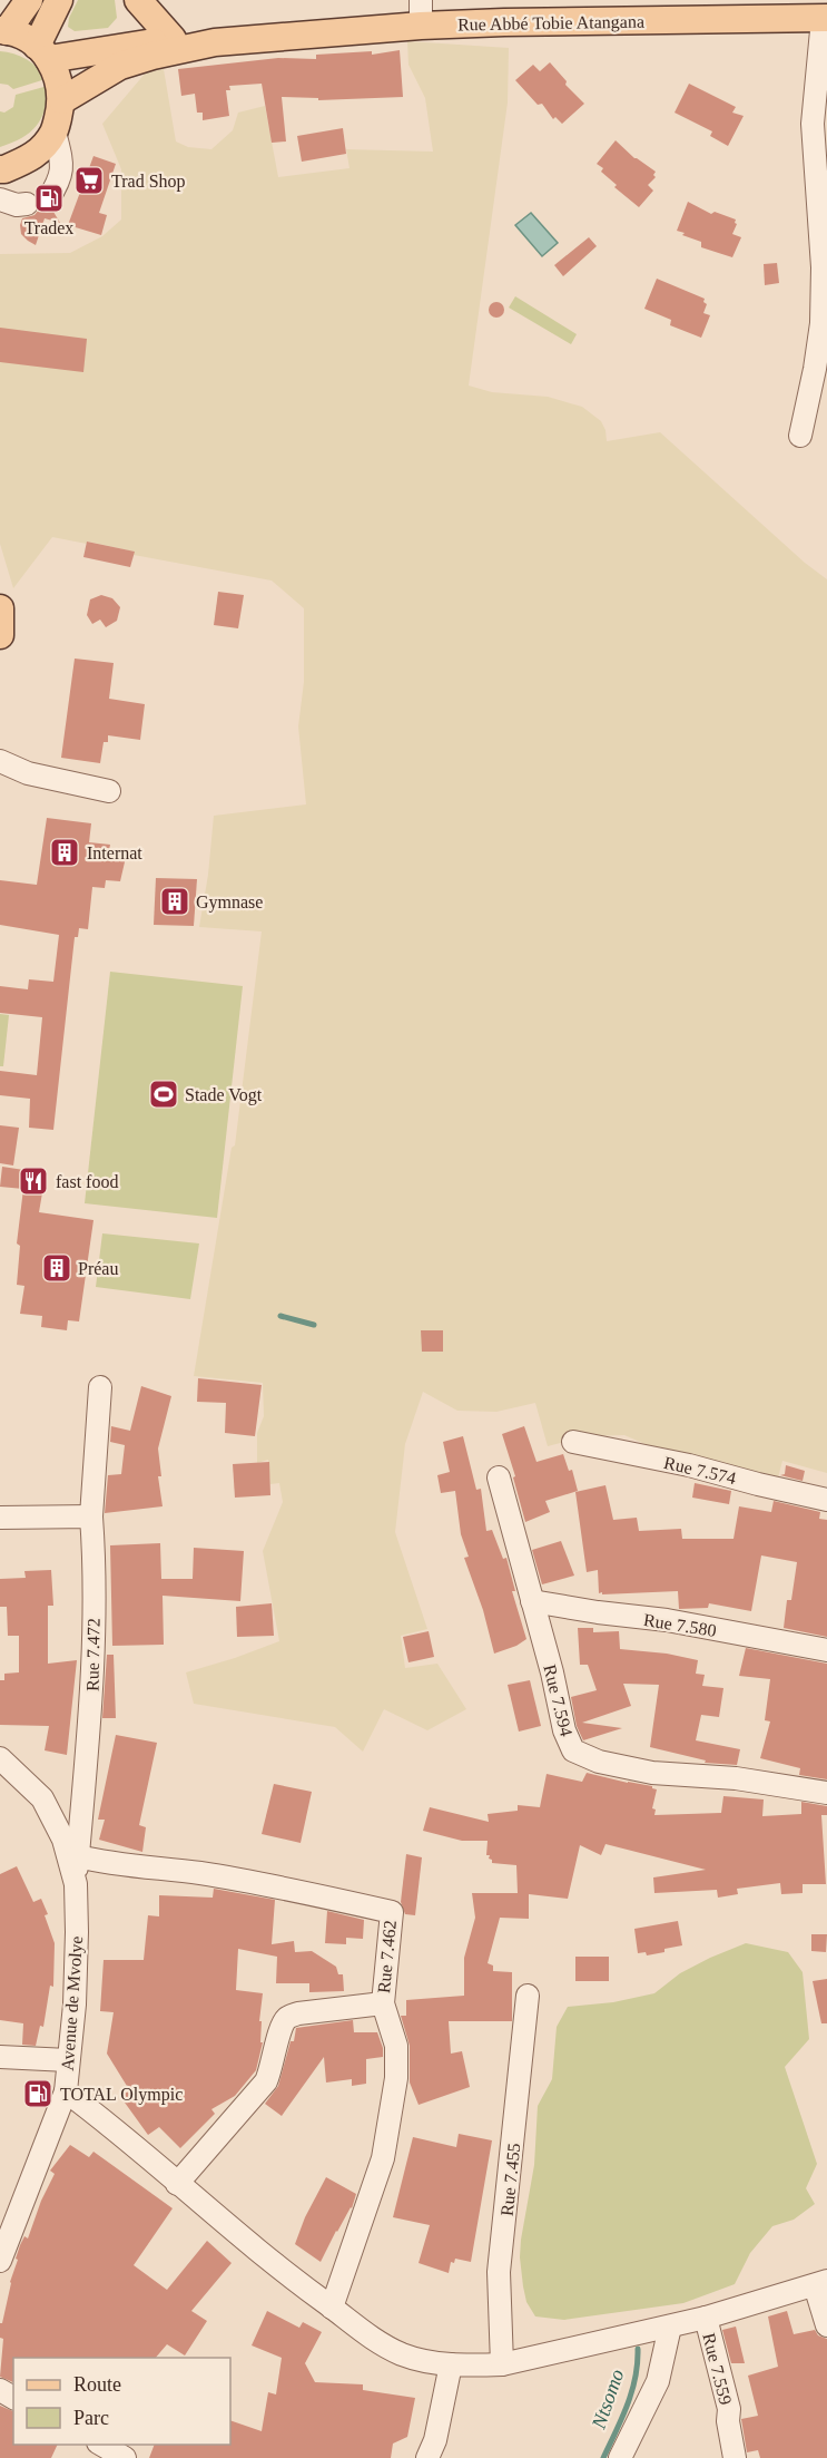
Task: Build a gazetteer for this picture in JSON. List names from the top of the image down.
{
  "streets": {
    "main road": ["Rue Abbé Tobie Atangana"],
    "street": [
      "Rue 7.574",
      "Rue 7.580",
      "Rue 7.472",
      "Rue 7.594",
      "Rue 7.462",
      "Avenue de Mvolye",
      "Rue 7.455",
      "Rue 7.559"
    ]
  },
  "crossings": [
    ["Rue 7.580", "Rue 7.594"],
    ["Rue 7.472", "Rue 7.462"],
    ["Rue 7.472", "Avenue de Mvolye"]
  ],
  "water": ["Ntsomo"],
  "places": {
    "supermarket": ["Trad Shop"],
    "fuel station": ["Tradex", "TOTAL Olympic"],
    "building": ["Internat", "Gymnase", "Préau"],
    "sports": ["Stade Vogt"],
    "restaurant": ["fast food"]
  },
  "legend": ["Route", "Parc"]
}
